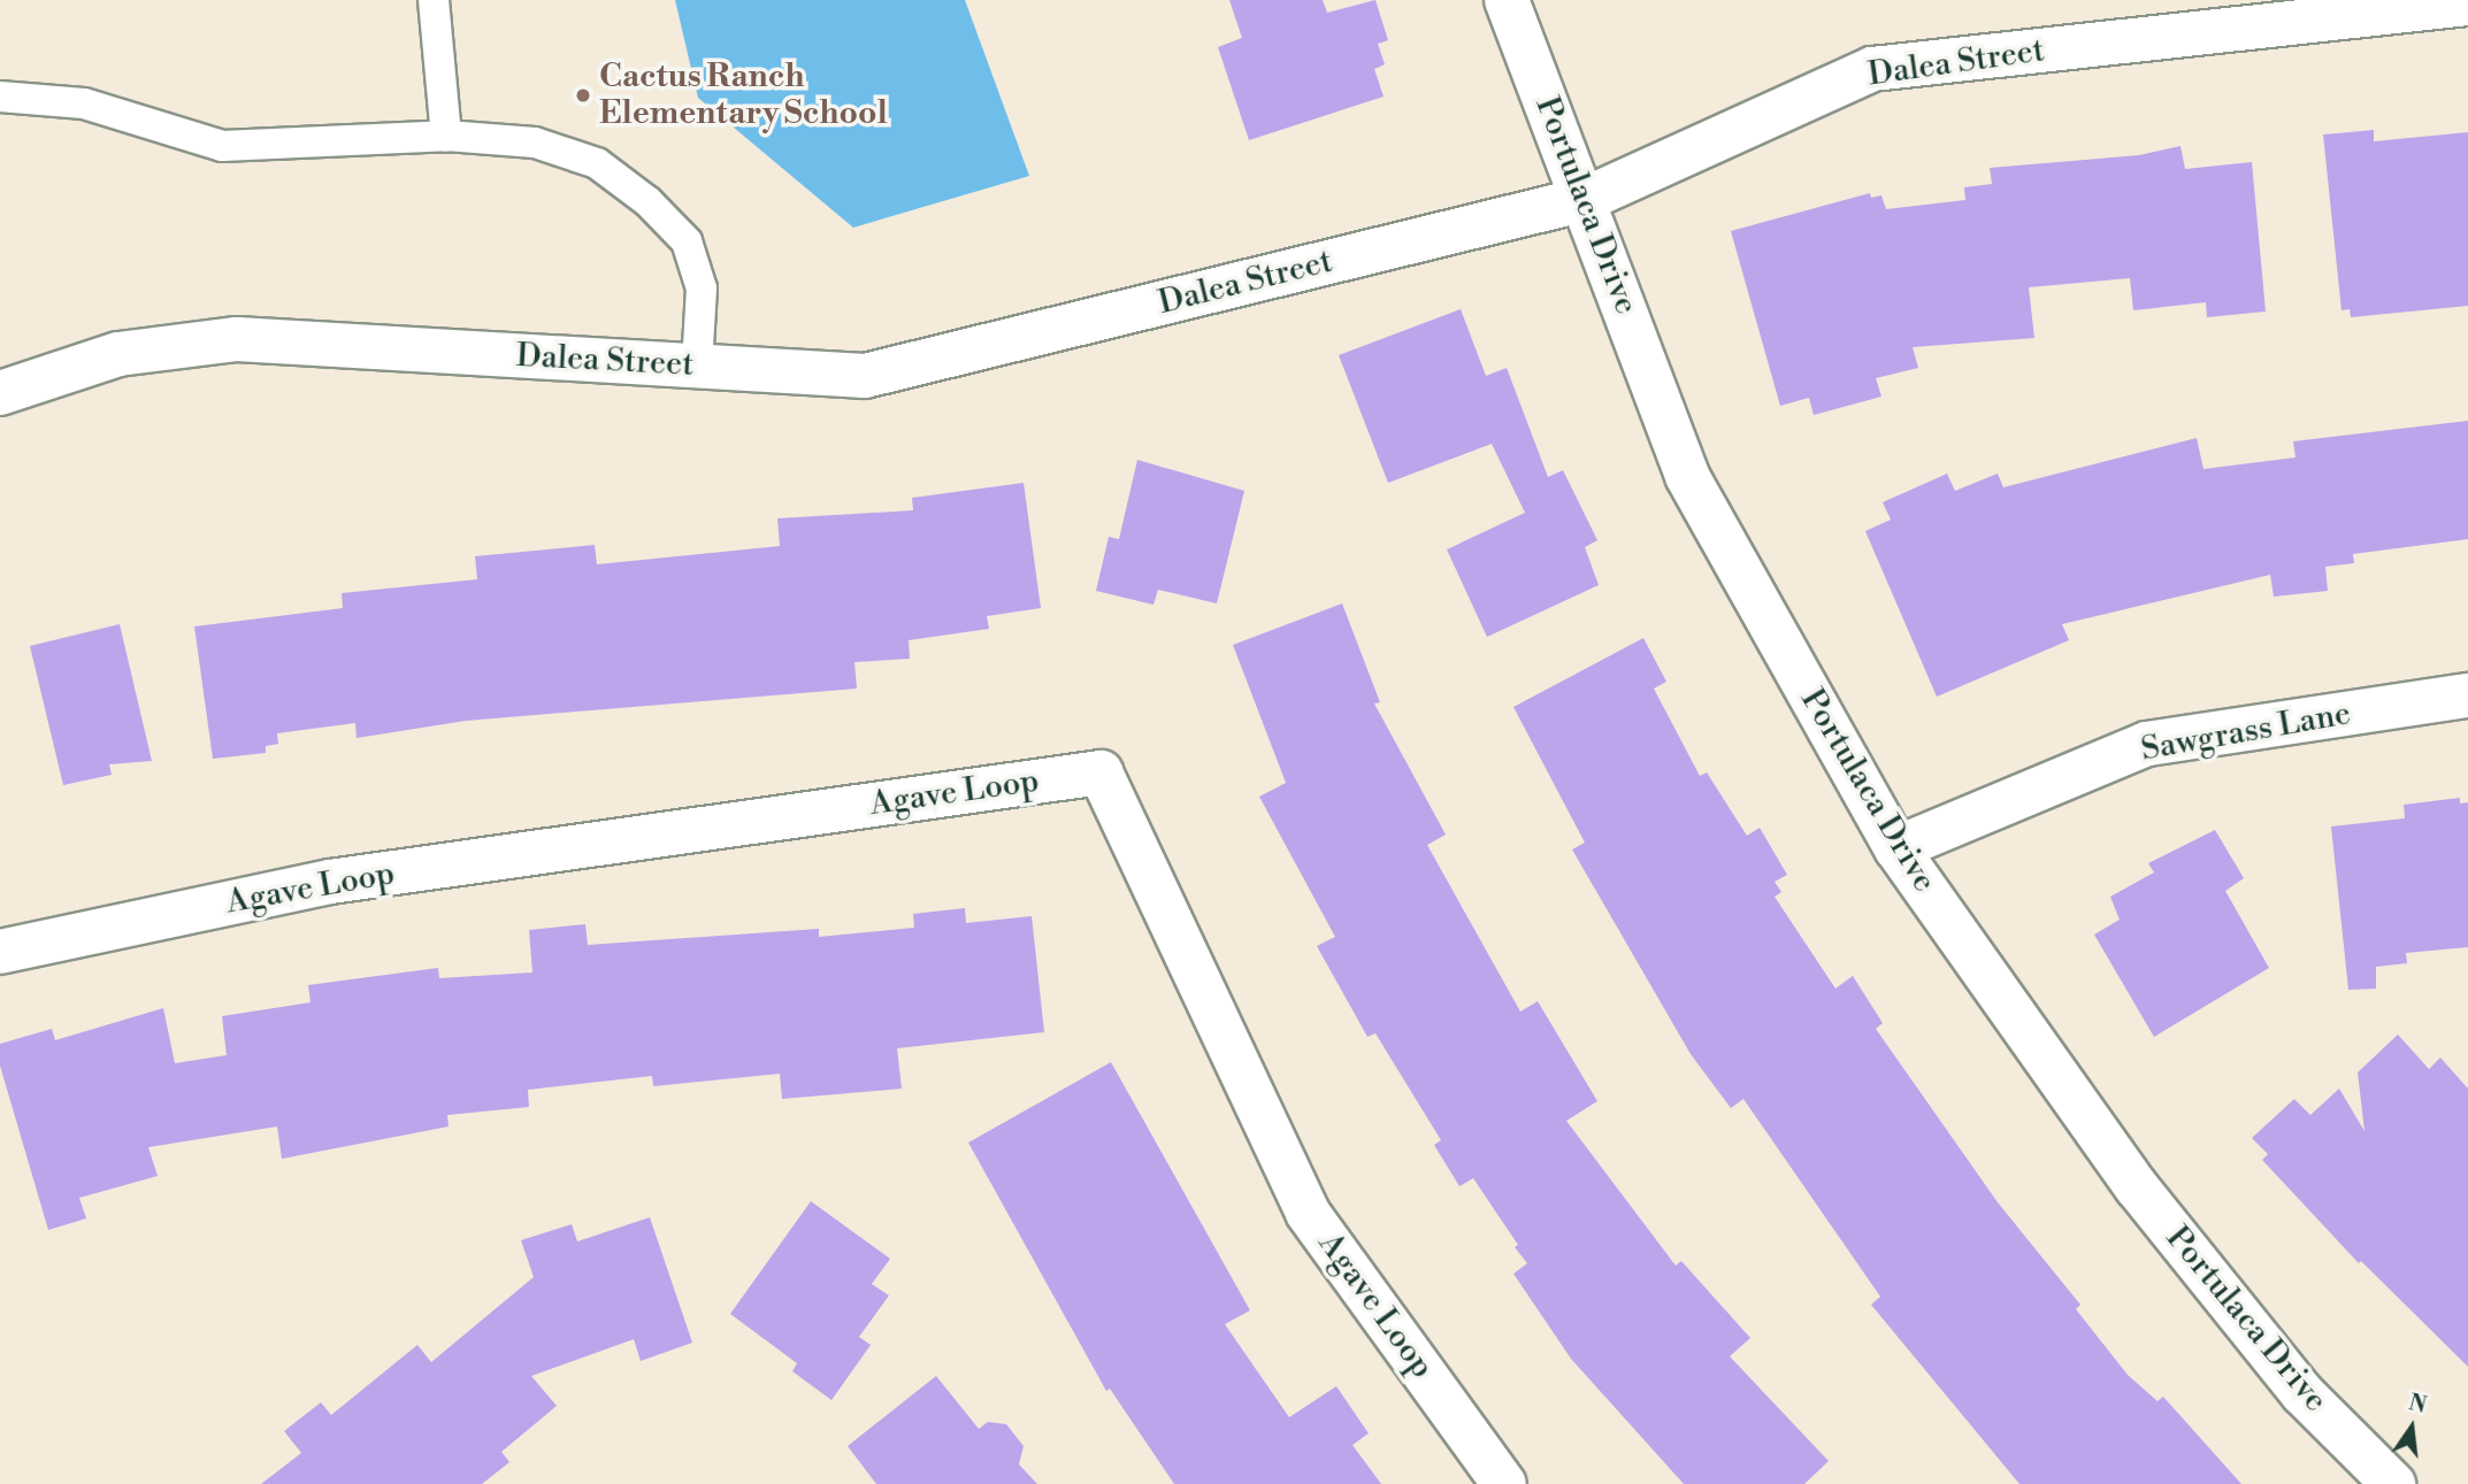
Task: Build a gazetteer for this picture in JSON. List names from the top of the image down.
{
  "streets": {
    "street": [
      "Dalea Street",
      "Portulaca Drive",
      "Sawgrass Lane",
      "Agave Loop"
    ]
  },
  "crossings": [
    ["Dalea Street", "Portulaca Drive"],
    ["Portulaca Drive", "Sawgrass Lane"]
  ],
  "places": ["Cactus Ranch Elementary School"],
  "north": "top"
}
